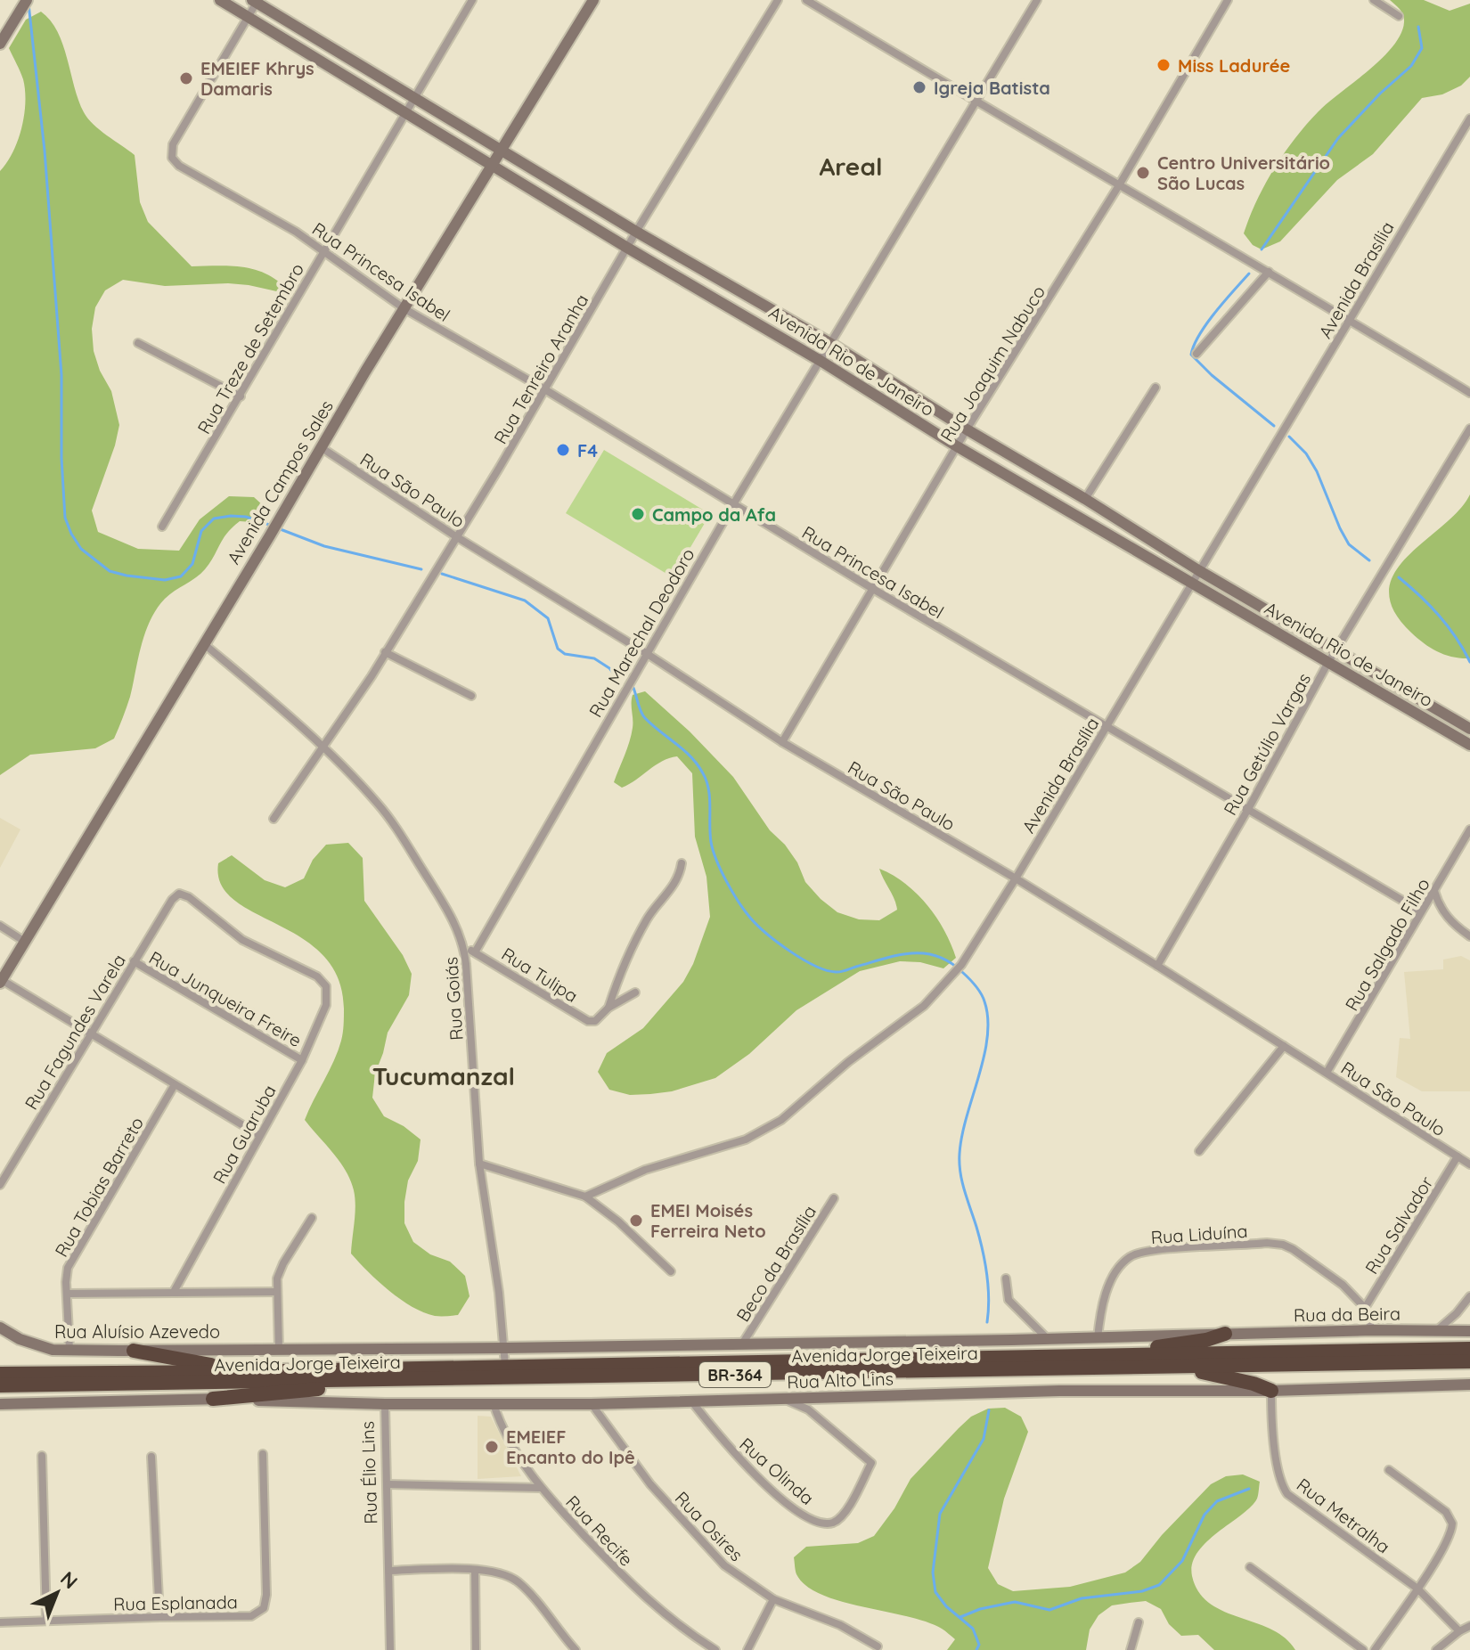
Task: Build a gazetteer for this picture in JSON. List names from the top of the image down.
{
  "streets": {
    "highway": ["Avenida Jorge Teixeira", "BR-364"],
    "main road": [
      "Avenida Rio de Janeiro",
      "Avenida Campos Sales",
      "Rua da Beira",
      "Rua Aluísio Azevedo",
      "Rua Alto Lins",
      "Rua Élio Lins"
    ],
    "street": [
      "Rua Princesa Isabel",
      "Avenida Brasília",
      "Rua Treze de Setembro",
      "Rua Joaquim Nabuco",
      "Rua Tenreiro Aranha",
      "Rua São Paulo",
      "Rua Marechal Deodoro",
      "Rua Getúlio Vargas",
      "Rua Salgado Filho",
      "Rua Tulipa",
      "Rua Junqueira Freire",
      "Rua Goiás",
      "Rua Fagundes Varela",
      "Rua Guaruba",
      "Rua Tobias Barreto",
      "Rua Salvador",
      "Rua Liduína",
      "Beco da Brasília",
      "Rua Olinda",
      "Rua Metralha",
      "Rua Osires",
      "Rua Recife",
      "Rua Esplanada"
    ]
  },
  "crossings": [
    ["Rua Princesa Isabel", "Avenida Brasília"],
    ["Rua Princesa Isabel", "Rua Treze de Setembro"],
    ["Rua Princesa Isabel", "Avenida Rio de Janeiro"],
    ["Rua Princesa Isabel", "Rua Joaquim Nabuco"],
    ["Rua Princesa Isabel", "Rua Tenreiro Aranha"],
    ["Rua Princesa Isabel", "Avenida Campos Sales"],
    ["Rua Princesa Isabel", "Rua Marechal Deodoro"],
    ["Rua Princesa Isabel", "Rua Getúlio Vargas"],
    ["Rua Princesa Isabel", "Rua Salgado Filho"],
    ["Avenida Brasília", "Avenida Rio de Janeiro"],
    ["Avenida Brasília", "Rua São Paulo"],
    ["Rua Treze de Setembro", "Avenida Rio de Janeiro"],
    ["Avenida Rio de Janeiro", "Rua Joaquim Nabuco"],
    ["Avenida Rio de Janeiro", "Rua Tenreiro Aranha"],
    ["Avenida Rio de Janeiro", "Avenida Campos Sales"],
    ["Avenida Rio de Janeiro", "Rua Marechal Deodoro"],
    ["Avenida Rio de Janeiro", "Rua Getúlio Vargas"],
    ["Rua Joaquim Nabuco", "Rua São Paulo"],
    ["Rua Tenreiro Aranha", "Rua São Paulo"],
    ["Rua Tenreiro Aranha", "Rua Goiás"],
    ["Avenida Campos Sales", "Rua São Paulo"],
    ["Avenida Campos Sales", "Rua Goiás"],
    ["Rua São Paulo", "Rua Marechal Deodoro"],
    ["Rua São Paulo", "Rua Getúlio Vargas"],
    ["Rua São Paulo", "Rua Salgado Filho"],
    ["Rua São Paulo", "Rua Salvador"],
    ["Rua Marechal Deodoro", "Rua Tulipa"],
    ["Rua Tulipa", "Rua Goiás"],
    ["Rua Junqueira Freire", "Rua Fagundes Varela"],
    ["Rua Junqueira Freire", "Rua Guaruba"],
    ["Rua Goiás", "Rua Aluísio Azevedo"],
    ["Rua Goiás", "Avenida Jorge Teixeira"],
    ["Rua Fagundes Varela", "Rua Guaruba"],
    ["Rua Guaruba", "Rua Aluísio Azevedo"],
    ["Rua Tobias Barreto", "Rua Aluísio Azevedo"],
    ["Rua Salvador", "Rua Liduína"],
    ["Rua Liduína", "Rua da Beira"],
    ["Beco da Brasília", "Rua da Beira"],
    ["Beco da Brasília", "Rua Aluísio Azevedo"],
    ["Rua da Beira", "Rua Aluísio Azevedo"],
    ["Rua Alto Lins", "Rua Olinda"],
    ["Rua Alto Lins", "Rua Élio Lins"],
    ["Rua Alto Lins", "Rua Metralha"],
    ["Rua Alto Lins", "Rua Osires"],
    ["Rua Alto Lins", "Rua Recife"],
    ["Rua Élio Lins", "Rua Recife"]
  ],
  "districts": ["Areal", "Tucumanzal"],
  "places": [
    "Miss Ladurée",
    "EMEIEF Khrys Damaris",
    "Igreja Batista",
    "Centro Universitário São Lucas",
    "F4",
    "Campo da Afa",
    "EMEI Moisés Ferreira Neto",
    "EMEIEF Encanto do Ipê"
  ],
  "north": "top right"
}
